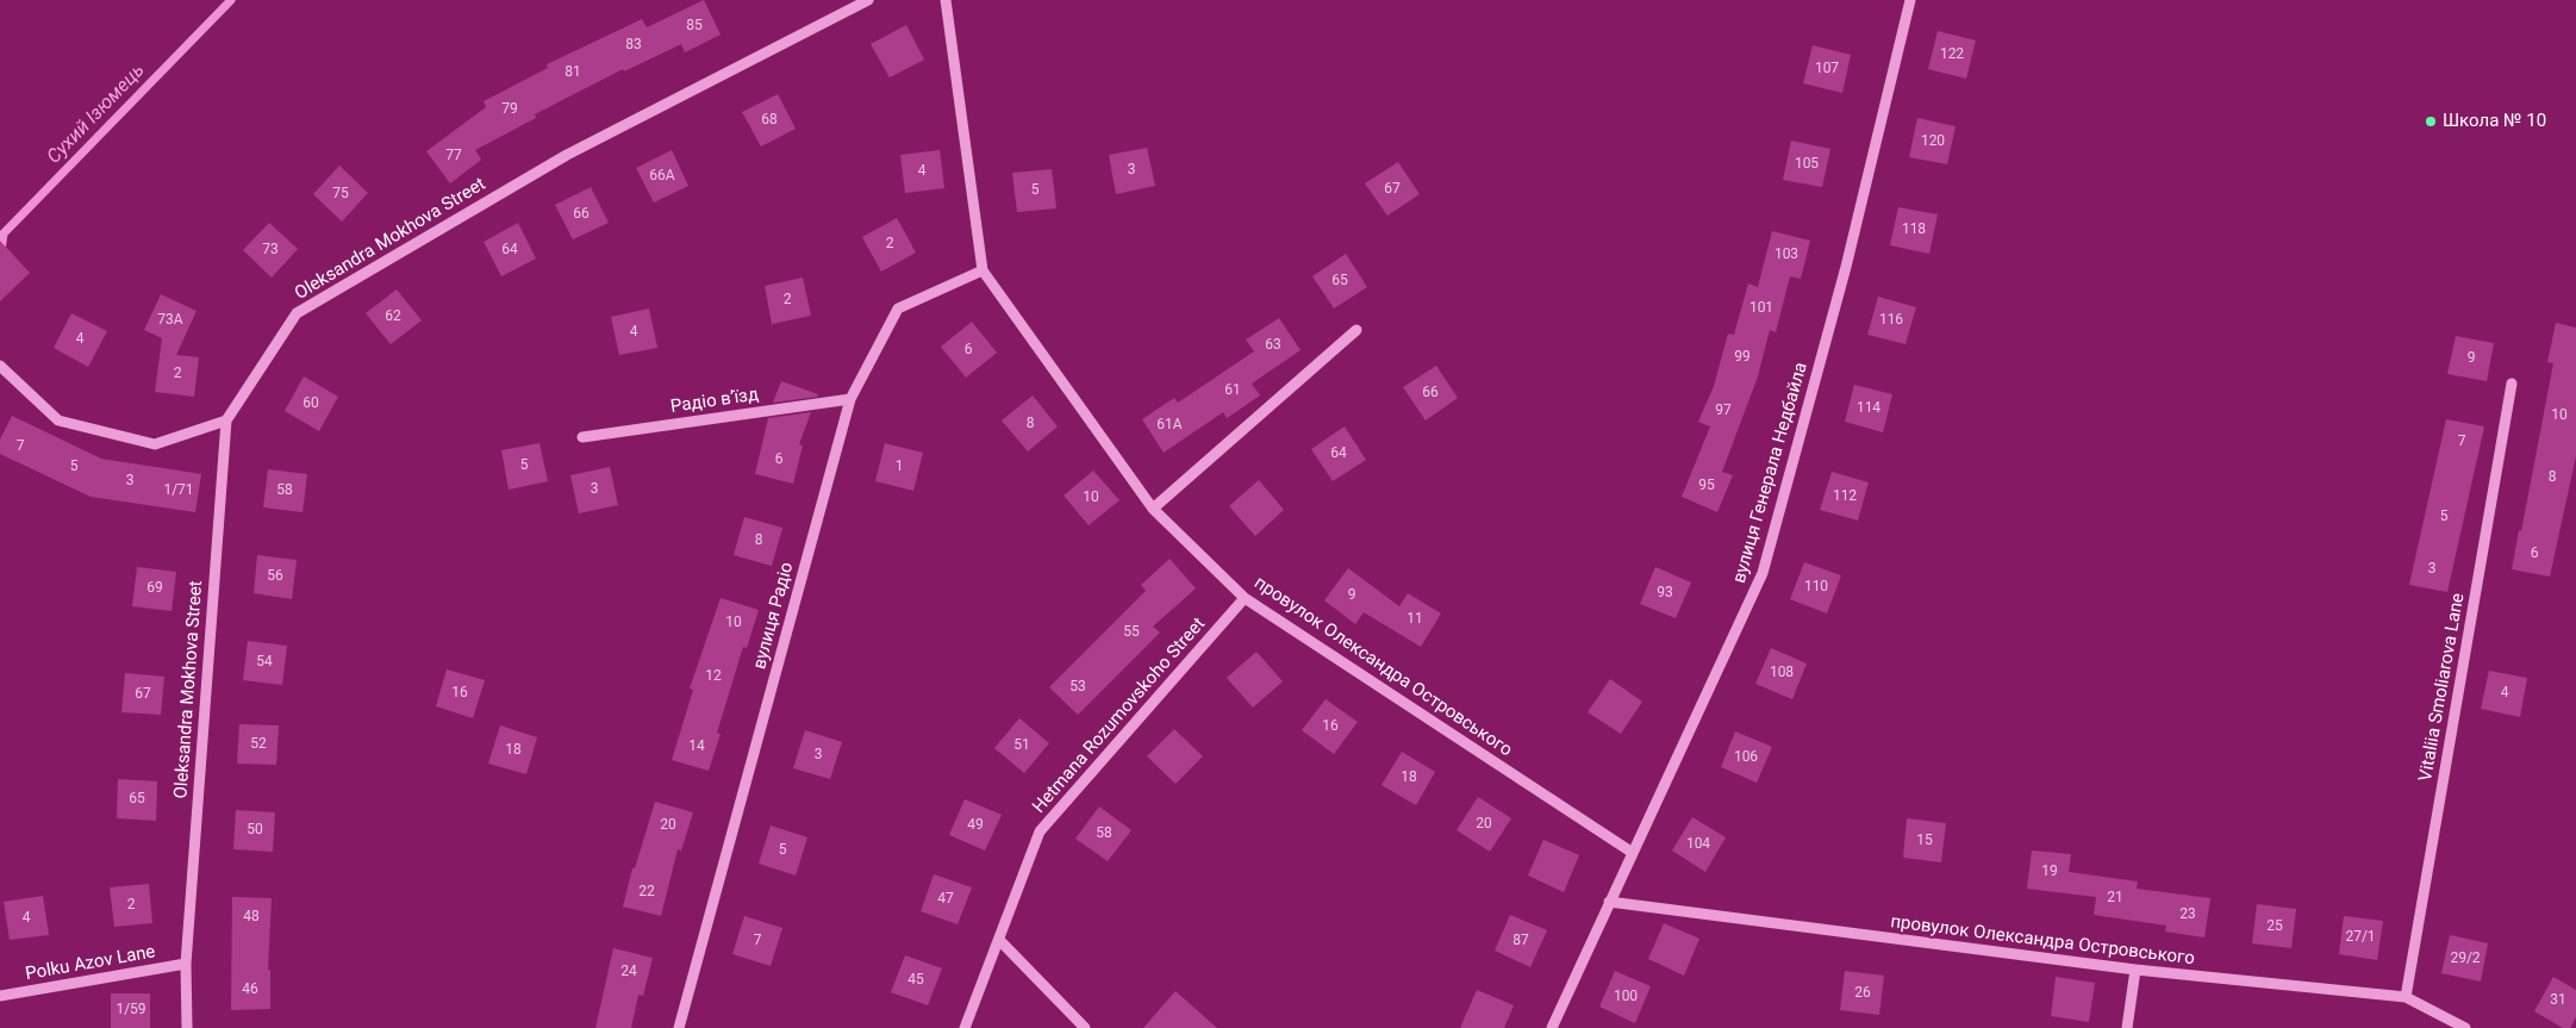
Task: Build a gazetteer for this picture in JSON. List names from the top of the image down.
{
  "streets": {
    "street": [
      "Oleksandra Mokhova Street",
      "Радіо в’їзд",
      "вулиця Генерала Недбайла",
      "вулиця Радіо",
      "провулок Олександра Островського",
      "Vitaliia Smoliarova Lane",
      "Hetmana Rozumovskoho Street",
      "Polku Azov Lane"
    ]
  },
  "crossings": [
    ["Oleksandra Mokhova Street", "Polku Azov Lane"],
    ["Радіо в’їзд", "вулиця Радіо"],
    ["вулиця Генерала Недбайла", "провулок Олександра Островського"],
    ["вулиця Радіо", "провулок Олександра Островського"],
    ["провулок Олександра Островського", "Vitaliia Smoliarova Lane"],
    ["провулок Олександра Островського", "Hetmana Rozumovskoho Street"]
  ],
  "water": ["Сухий Ізюмець"],
  "places": ["Школа № 10"],
  "house_numbers": [
    "85",
    "83",
    "122",
    "107",
    "81",
    "79",
    "68",
    "120",
    "77",
    "105",
    "3",
    "4",
    "66А",
    "67",
    "5",
    "75",
    "66",
    "118",
    "2",
    "73",
    "64",
    "103",
    "65",
    "2",
    "101",
    "62",
    "73А",
    "116",
    "4",
    "4",
    "63",
    "6",
    "99",
    "9",
    "2",
    "61",
    "66",
    "60",
    "114",
    "97",
    "10",
    "8",
    "61А",
    "7",
    "7",
    "64",
    "6",
    "5",
    "5",
    "1",
    "8",
    "3",
    "95",
    "3",
    "1/71",
    "58",
    "112",
    "10",
    "5",
    "8",
    "6",
    "3",
    "56",
    "110",
    "69",
    "93",
    "9",
    "11",
    "10",
    "55",
    "54",
    "108",
    "12",
    "53",
    "16",
    "4",
    "67",
    "16",
    "52",
    "51",
    "14",
    "18",
    "3",
    "106",
    "18",
    "65",
    "20",
    "20",
    "49",
    "50",
    "58",
    "15",
    "104",
    "5",
    "19",
    "22",
    "21",
    "47",
    "2",
    "23",
    "48",
    "4",
    "25",
    "27/1",
    "7",
    "87",
    "29/2",
    "24",
    "45",
    "46",
    "26",
    "100",
    "31",
    "1/59"
  ]
}
